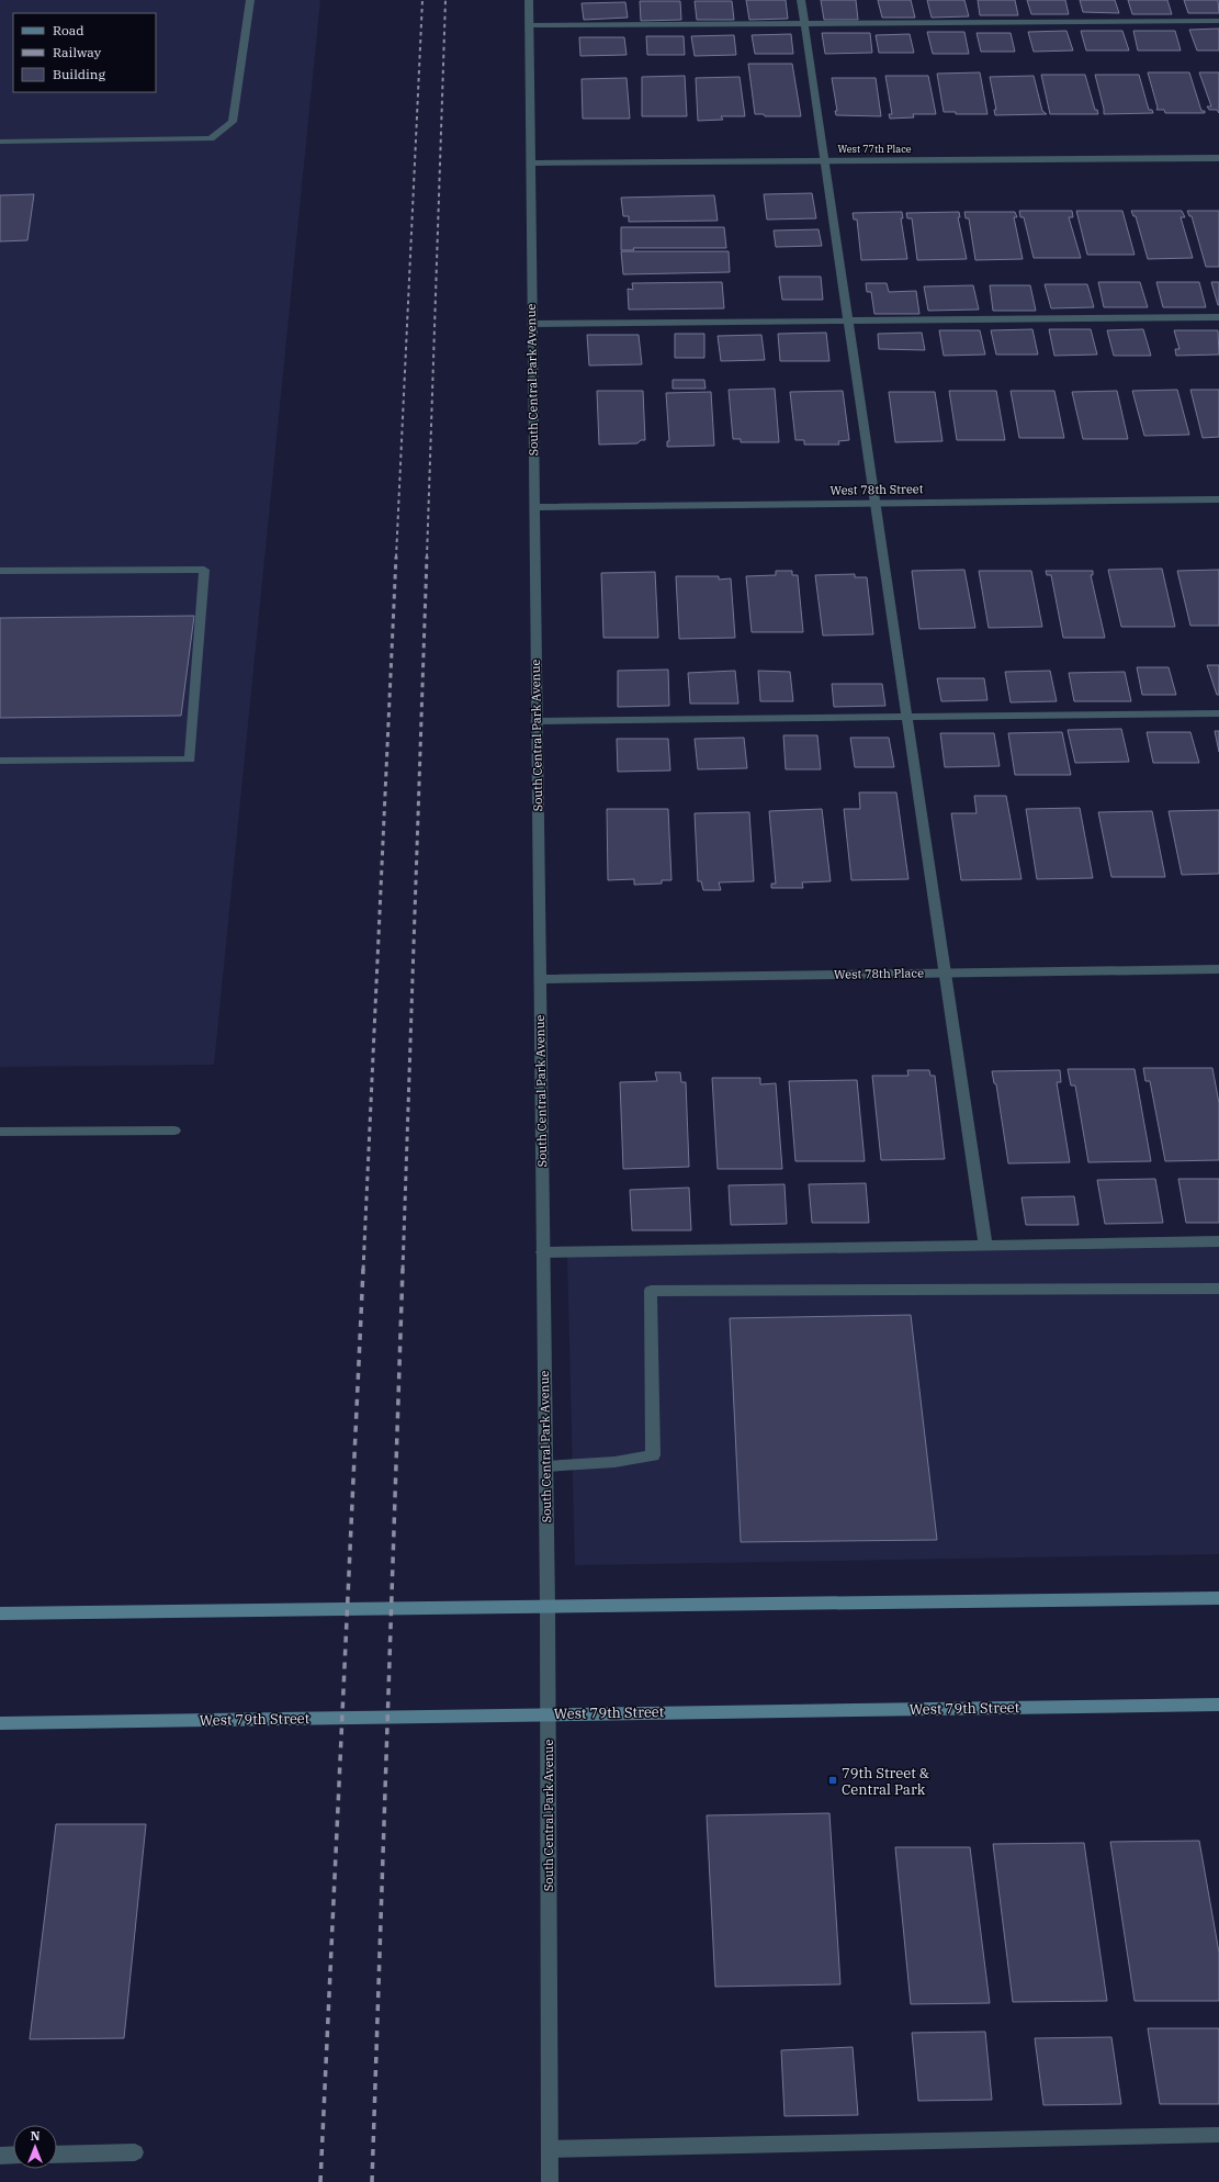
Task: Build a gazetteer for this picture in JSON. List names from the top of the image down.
{
  "streets": {
    "main road": ["West 79th Street"],
    "street": [
      "West 77th Place",
      "South Central Park Avenue",
      "West 78th Street",
      "West 78th Place"
    ]
  },
  "crossings": [
    ["West 77th Place", "South Central Park Avenue"],
    ["South Central Park Avenue", "West 78th Street"],
    ["South Central Park Avenue", "West 78th Place"],
    ["South Central Park Avenue", "West 79th Street"]
  ],
  "places": {
    "transit": ["79th Street & Central Park"]
  },
  "legend": ["Road", "Railway", "Building"],
  "north": "top"
}
